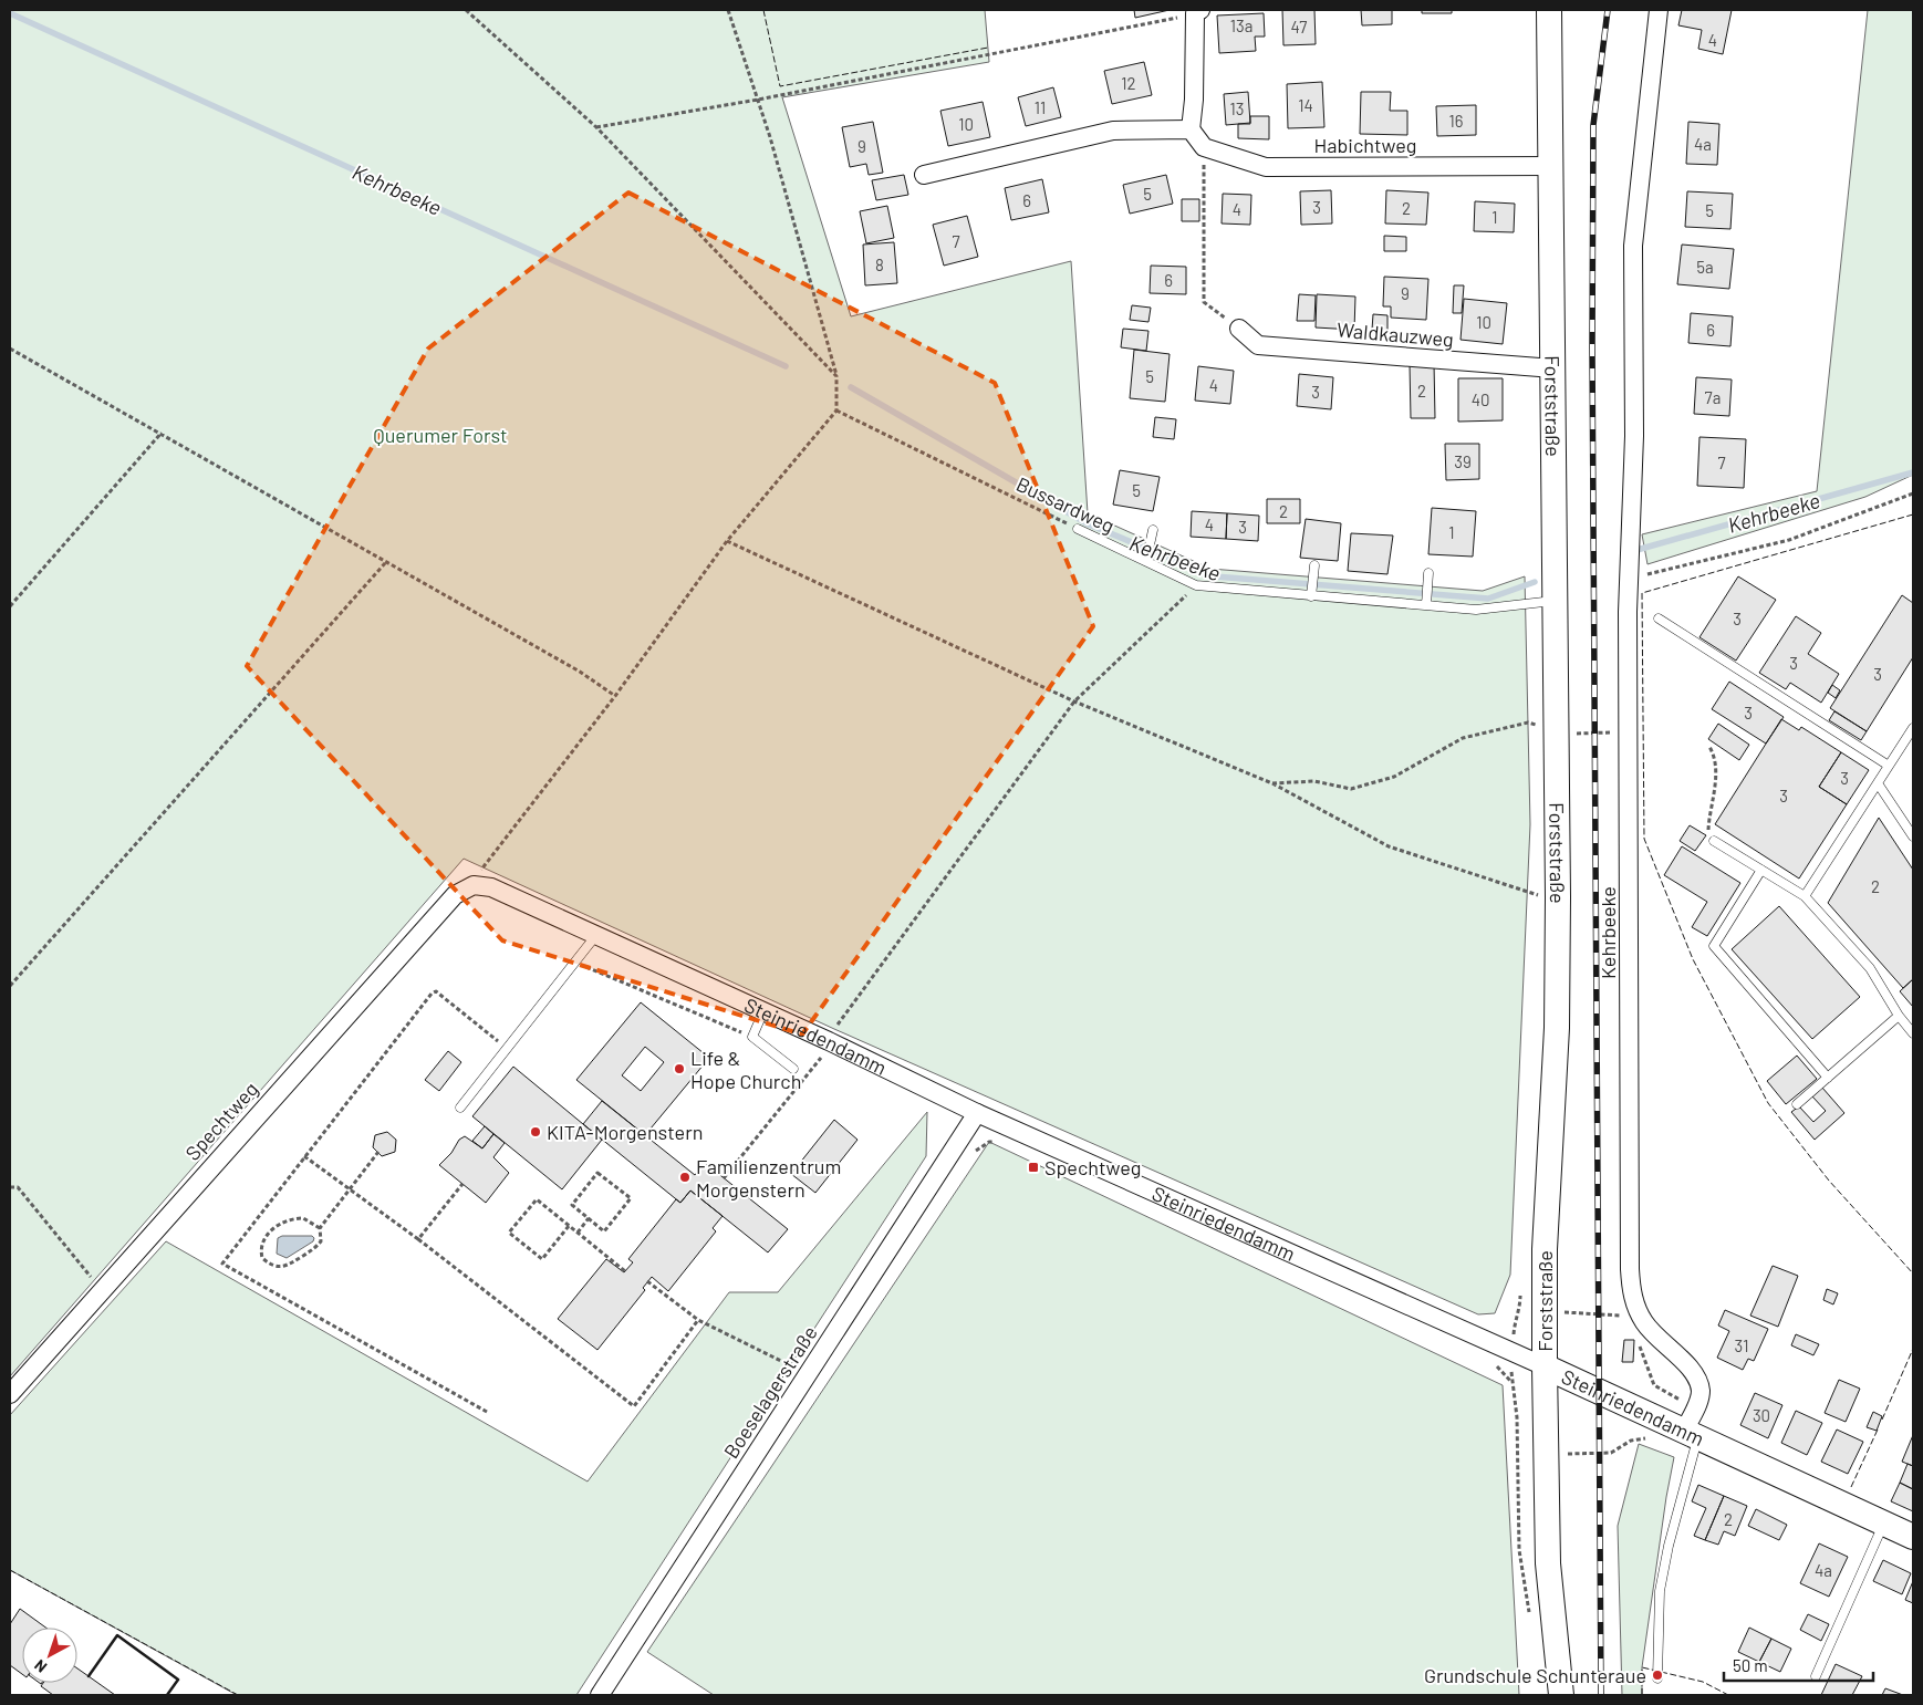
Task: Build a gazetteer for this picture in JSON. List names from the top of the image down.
{
  "streets": {
    "main road": ["Forststraße", "Steinriedendamm"],
    "street": [
      "Habichtweg",
      "Waldkauzweg",
      "Kehrbeeke",
      "Spechtweg",
      "Boeselagerstraße"
    ],
    "lane": ["Bussardweg"]
  },
  "crossings": [
    ["Habichtweg", "Forststraße"],
    ["Waldkauzweg", "Forststraße"],
    ["Forststraße", "Bussardweg"],
    ["Forststraße", "Steinriedendamm"],
    ["Kehrbeeke", "Steinriedendamm"],
    ["Steinriedendamm", "Spechtweg"],
    ["Steinriedendamm", "Boeselagerstraße"]
  ],
  "water": ["Kehrbeeke"],
  "parks": ["Querumer Forst"],
  "places": {
    "other": [
      "Life & Hope Church",
      "KITA-Morgenstern",
      "Familienzentrum Morgenstern",
      "Grundschule Schunteraue"
    ],
    "transit": ["Spechtweg"]
  },
  "house_numbers": [
    "13a",
    "47",
    "4",
    "12",
    "14",
    "11",
    "13",
    "16",
    "10",
    "4a",
    "9",
    "5",
    "6",
    "3",
    "2",
    "4",
    "5",
    "1",
    "7",
    "8",
    "5a",
    "6",
    "9",
    "10",
    "6",
    "5",
    "4",
    "2",
    "3",
    "7a",
    "40",
    "39",
    "7",
    "5",
    "2",
    "4",
    "3",
    "1",
    "3",
    "3",
    "3",
    "3",
    "3",
    "3",
    "2",
    "31",
    "30",
    "2",
    "4a"
  ],
  "scale_bar": "50 m",
  "north": "bottom left"
}
